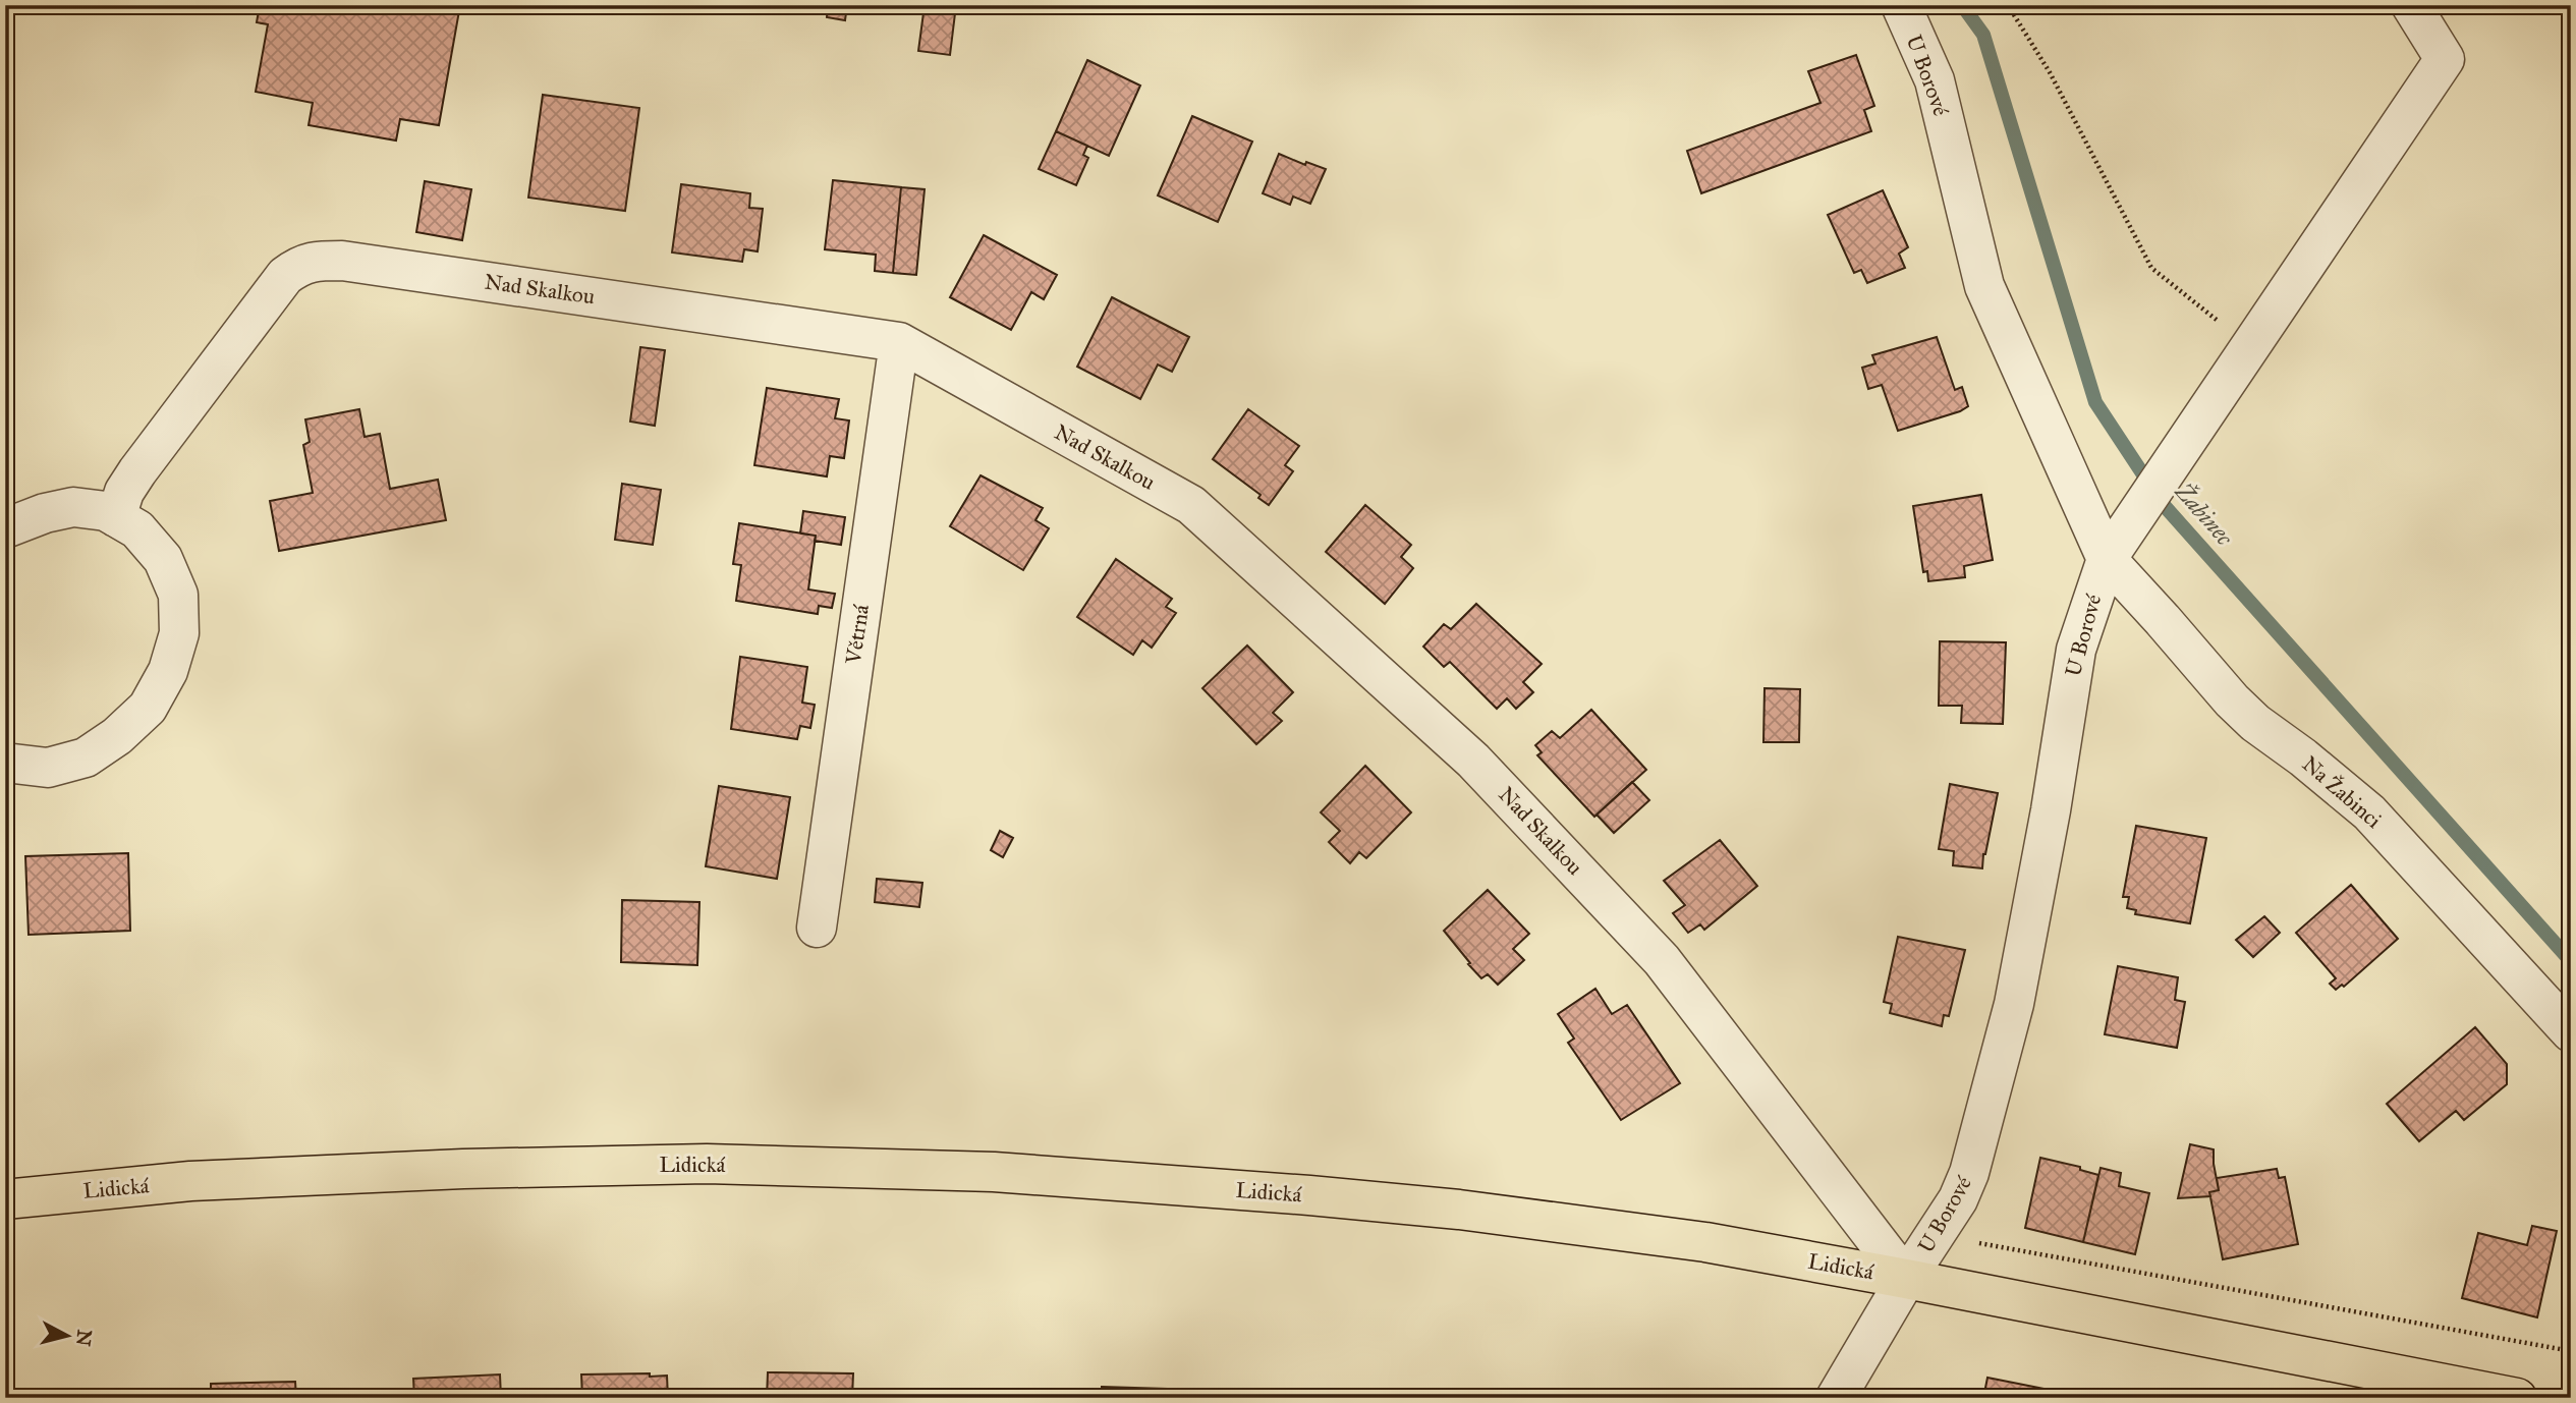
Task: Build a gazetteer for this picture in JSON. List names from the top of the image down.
{
  "streets": {
    "main road": ["Lidická"],
    "street": [
      "U Borové",
      "Nad Skalkou",
      "Větrná",
      "Na Žabinci"
    ]
  },
  "crossings": [
    ["U Borové", "Nad Skalkou"],
    ["U Borové", "Na Žabinci"],
    ["U Borové", "Lidická"],
    ["Nad Skalkou", "Větrná"],
    ["Nad Skalkou", "Lidická"]
  ],
  "water": ["Žabinec"],
  "north": "right"
}
